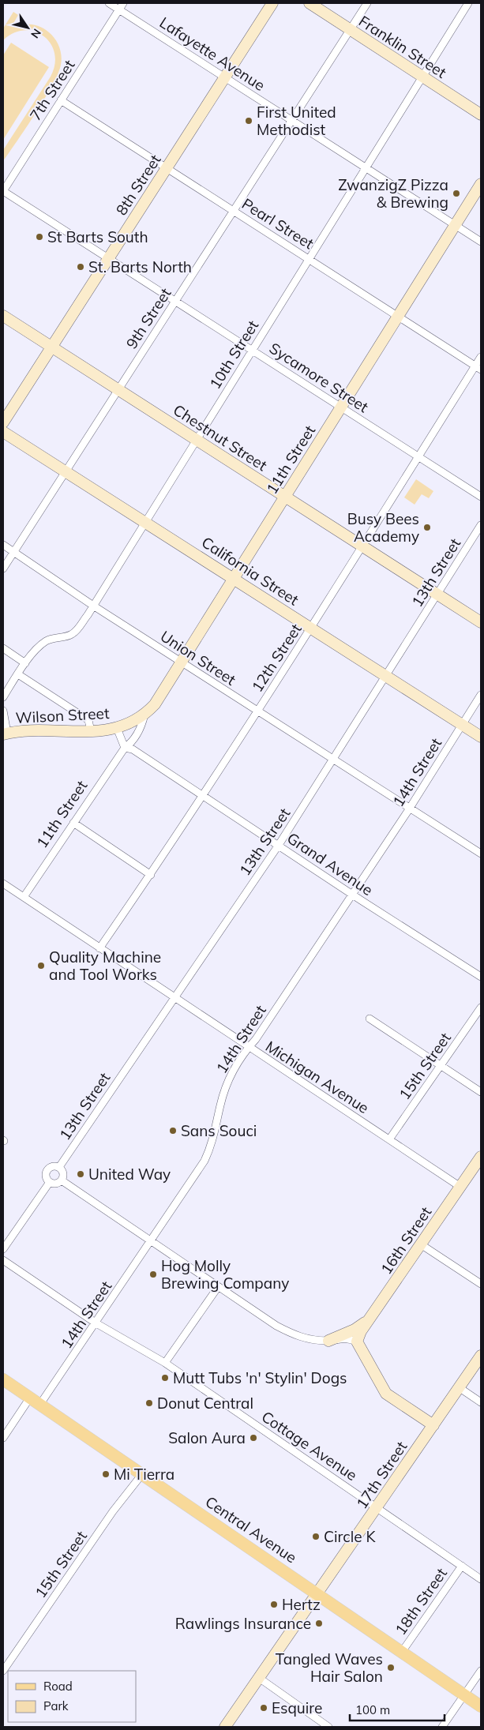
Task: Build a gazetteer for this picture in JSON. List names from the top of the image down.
{
  "streets": {
    "main road": ["Central Avenue"],
    "street": [
      "Franklin Street",
      "Lafayette Avenue",
      "7th Street",
      "8th Street",
      "Pearl Street",
      "9th Street",
      "10th Street",
      "Sycamore Street",
      "Chestnut Street",
      "11th Street",
      "California Street",
      "13th Street",
      "Union Street",
      "12th Street",
      "Wilson Street",
      "14th Street",
      "Grand Avenue",
      "15th Street",
      "Michigan Avenue",
      "16th Street",
      "Cottage Avenue",
      "17th Street",
      "18th Street"
    ]
  },
  "crossings": [
    ["Franklin Street", "9th Street"],
    ["Franklin Street", "10th Street"],
    ["Lafayette Avenue", "7th Street"],
    ["Lafayette Avenue", "8th Street"],
    ["Lafayette Avenue", "9th Street"],
    ["Lafayette Avenue", "10th Street"],
    ["Lafayette Avenue", "11th Street"],
    ["7th Street", "Pearl Street"],
    ["7th Street", "Sycamore Street"],
    ["8th Street", "Pearl Street"],
    ["8th Street", "Sycamore Street"],
    ["8th Street", "Chestnut Street"],
    ["Pearl Street", "9th Street"],
    ["Pearl Street", "10th Street"],
    ["Pearl Street", "11th Street"],
    ["Pearl Street", "12th Street"],
    ["9th Street", "Sycamore Street"],
    ["9th Street", "Chestnut Street"],
    ["9th Street", "California Street"],
    ["9th Street", "Union Street"],
    ["10th Street", "Sycamore Street"],
    ["10th Street", "Chestnut Street"],
    ["10th Street", "California Street"],
    ["10th Street", "Union Street"],
    ["Sycamore Street", "11th Street"],
    ["Sycamore Street", "12th Street"],
    ["Chestnut Street", "11th Street"],
    ["Chestnut Street", "13th Street"],
    ["Chestnut Street", "12th Street"],
    ["11th Street", "California Street"],
    ["11th Street", "Union Street"],
    ["11th Street", "Wilson Street"],
    ["11th Street", "Grand Avenue"],
    ["11th Street", "Michigan Avenue"],
    ["California Street", "13th Street"],
    ["California Street", "12th Street"],
    ["California Street", "14th Street"],
    ["13th Street", "Union Street"],
    ["13th Street", "Grand Avenue"],
    ["13th Street", "Michigan Avenue"],
    ["Union Street", "12th Street"],
    ["Union Street", "14th Street"],
    ["12th Street", "Grand Avenue"],
    ["12th Street", "Michigan Avenue"],
    ["14th Street", "Grand Avenue"],
    ["14th Street", "Michigan Avenue"],
    ["14th Street", "Cottage Avenue"],
    ["14th Street", "Central Avenue"],
    ["15th Street", "Michigan Avenue"],
    ["15th Street", "Central Avenue"],
    ["Michigan Avenue", "16th Street"],
    ["Cottage Avenue", "17th Street"],
    ["Cottage Avenue", "18th Street"],
    ["17th Street", "Central Avenue"],
    ["Central Avenue", "18th Street"]
  ],
  "places": [
    "First United Methodist",
    "ZwanzigZ Pizza & Brewing",
    "St Barts South",
    "St. Barts North",
    "Busy Bees Academy",
    "Quality Machine and Tool Works",
    "Sans Souci",
    "United Way",
    "Hog Molly Brewing Company",
    "Mutt Tubs 'n' Stylin' Dogs",
    "Donut Central",
    "Salon Aura",
    "Mi Tierra",
    "Circle K",
    "Hertz",
    "Rawlings Insurance",
    "Tangled Waves Hair Salon",
    "Esquire"
  ],
  "legend": ["Road", "Park"],
  "scale_bar": "100 m",
  "north": "bottom right"
}
